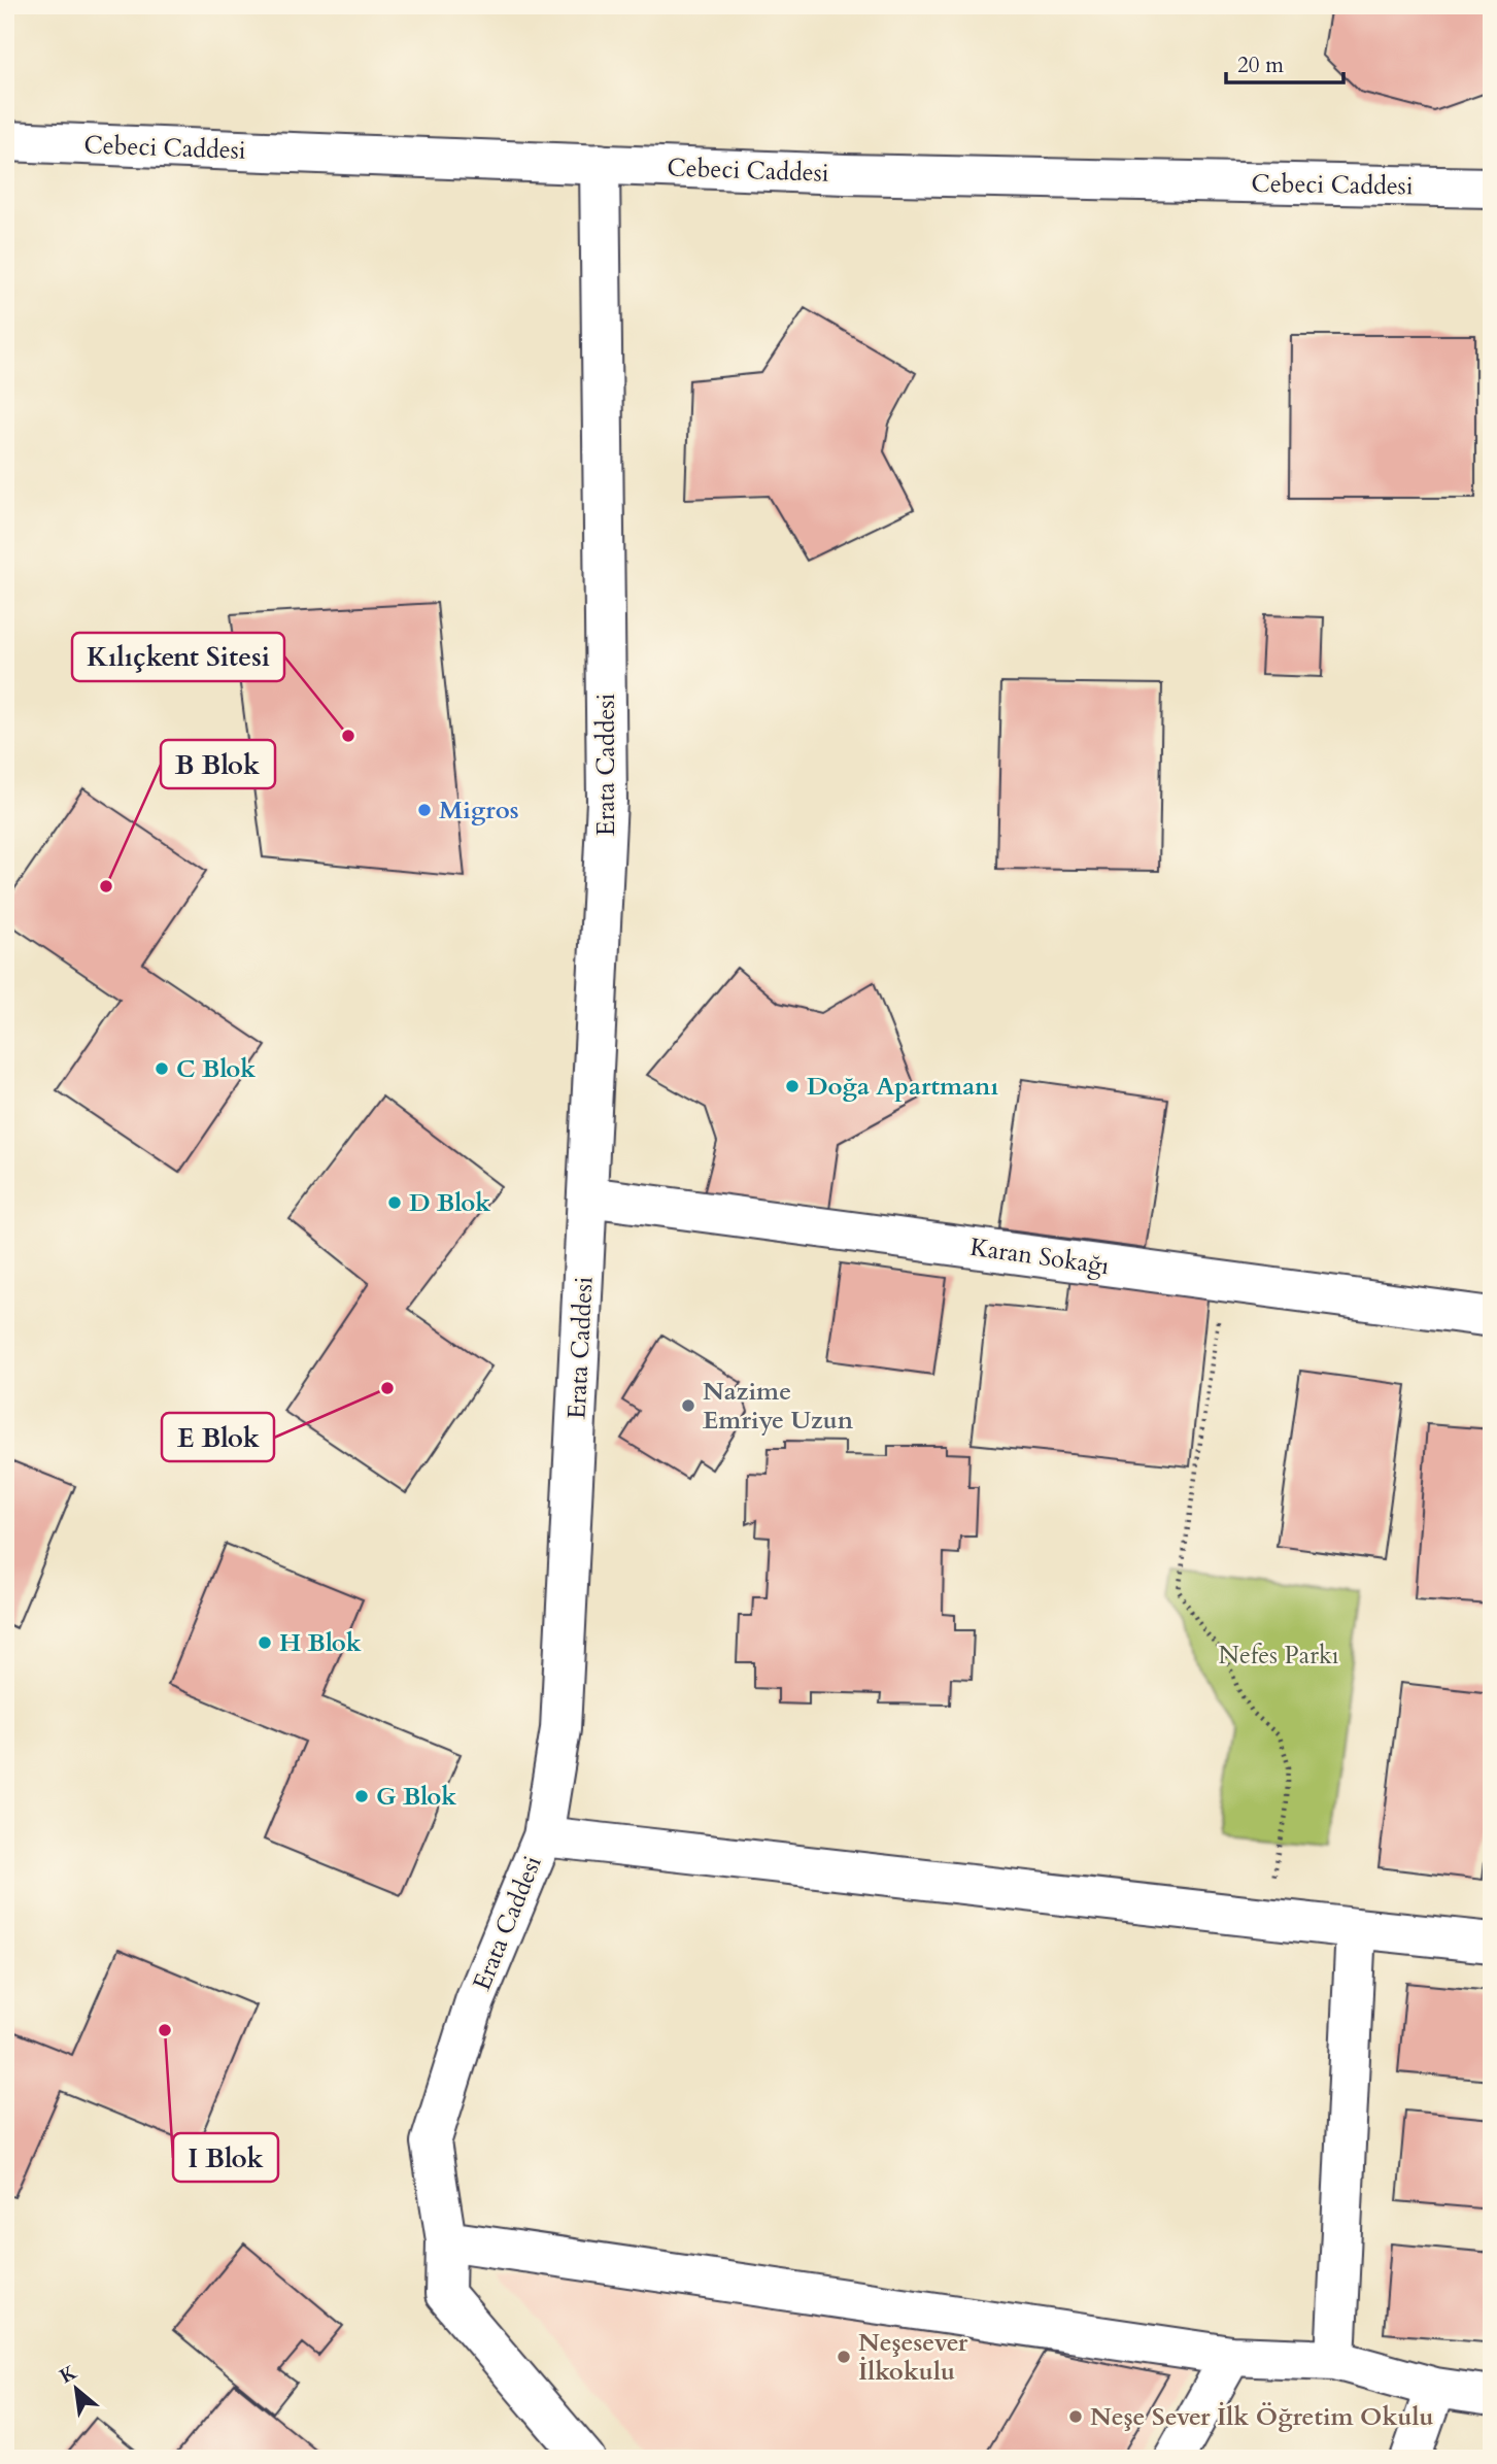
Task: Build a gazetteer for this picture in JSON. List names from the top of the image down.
{
  "streets": {
    "street": ["Cebeci Caddesi", "Erata Caddesi", "Karan Sokağı"]
  },
  "crossings": [
    ["Cebeci Caddesi", "Erata Caddesi"],
    ["Erata Caddesi", "Karan Sokağı"]
  ],
  "parks": ["Nefes Parkı"],
  "places": [
    "Kılıçkent Sitesi",
    "Migros",
    "B Blok",
    "C Blok",
    "Doğa Apartmanı",
    "D Blok",
    "E Blok",
    "Nazime Emriye Uzun",
    "H Blok",
    "G Blok",
    "I Blok",
    "Neşesever İlkokulu",
    "Neşe Sever İlk Öğretim Okulu"
  ],
  "scale_bar": "20 m",
  "north": "top left"
}
